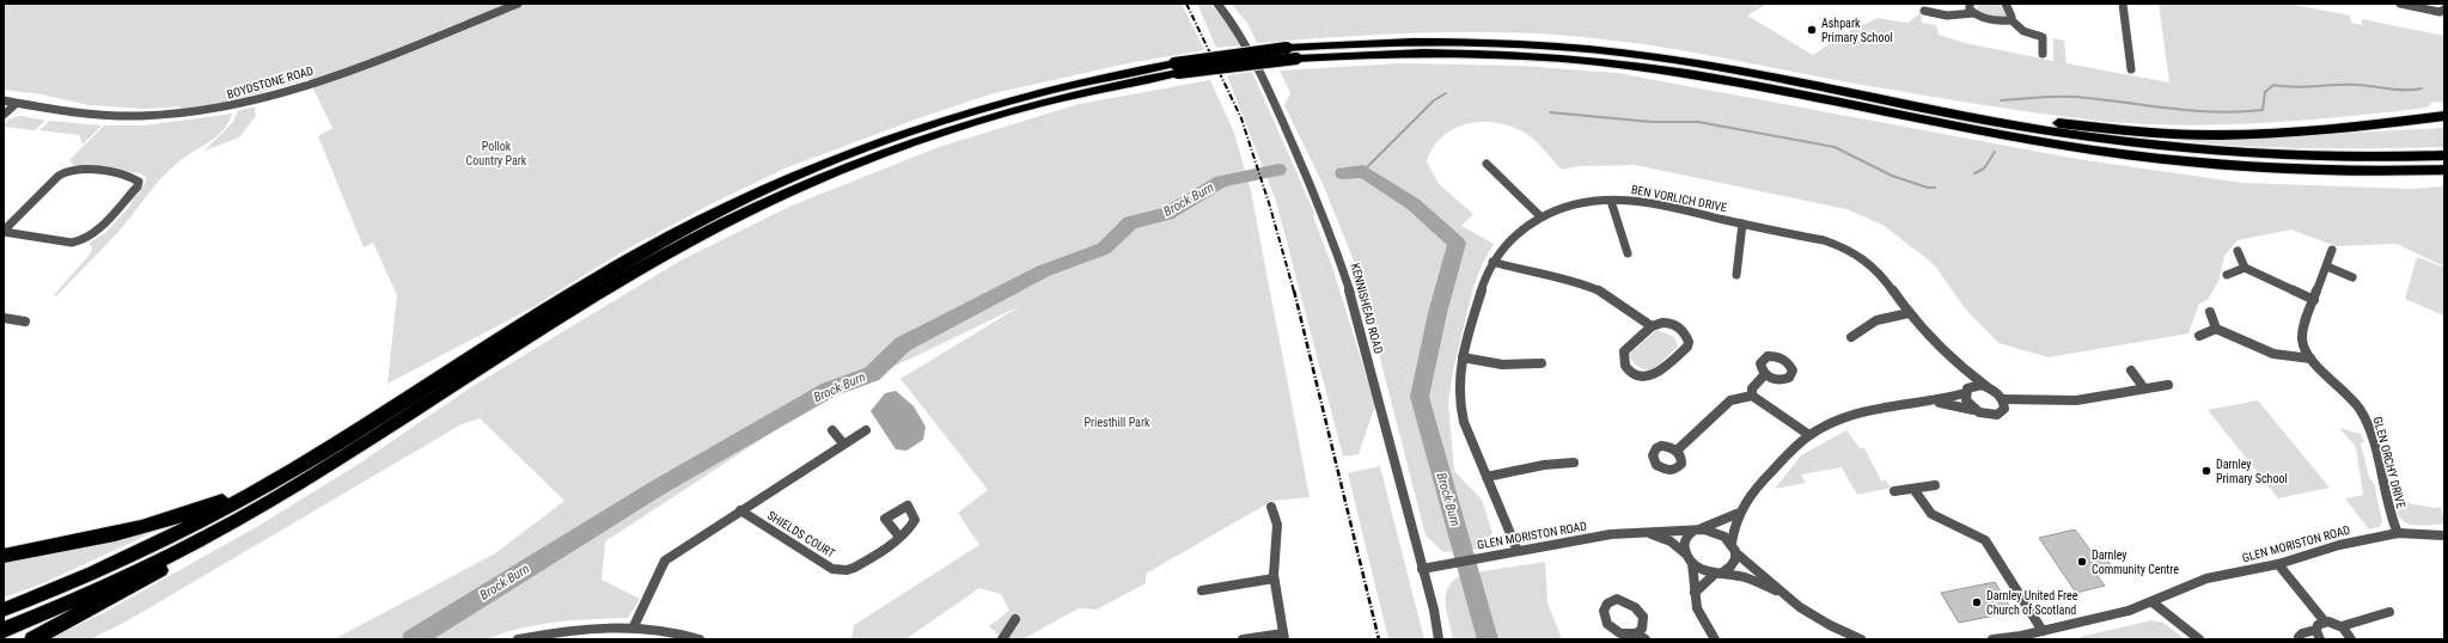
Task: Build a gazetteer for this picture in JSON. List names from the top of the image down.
{
  "streets": {
    "street": [
      "BOYDSTONE ROAD",
      "BEN VORLICH DRIVE",
      "KENNISHEAD ROAD",
      "GLEN ORCHY DRIVE",
      "SHIELDS COURT",
      "GLEN MORISTON ROAD"
    ]
  },
  "crossings": [
    ["BEN VORLICH DRIVE", "GLEN MORISTON ROAD"],
    ["KENNISHEAD ROAD", "GLEN MORISTON ROAD"],
    ["GLEN ORCHY DRIVE", "GLEN MORISTON ROAD"]
  ],
  "water": ["Brock Burn"],
  "parks": ["Pollok Country Park", "Priesthill Park"],
  "places": [
    "Ashpark Primary School",
    "Darnley Primary School",
    "Darnley Community Centre",
    "Darnley United Free Church of Scotland"
  ]
}
